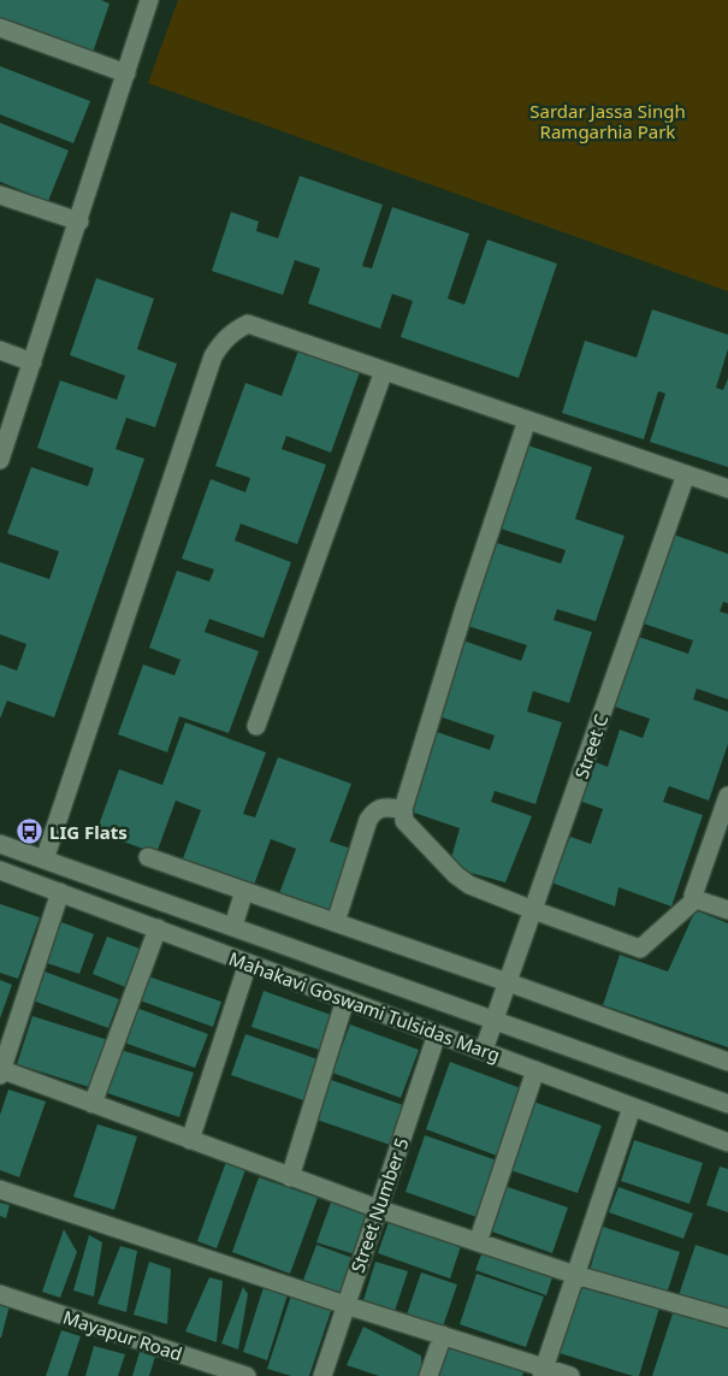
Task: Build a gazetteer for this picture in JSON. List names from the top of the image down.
{
  "streets": {
    "street": [
      "Street C",
      "Mahakavi Goswami Tulsidas Marg",
      "Street Number 5",
      "Mayapur Road"
    ]
  },
  "crossings": [
    ["Street C", "Mahakavi Goswami Tulsidas Marg"],
    ["Mahakavi Goswami Tulsidas Marg", "Street Number 5"]
  ],
  "parks": ["Sardar Jassa Singh Ramgarhia Park"],
  "places": {
    "bus stop": ["LIG Flats"]
  }
}
